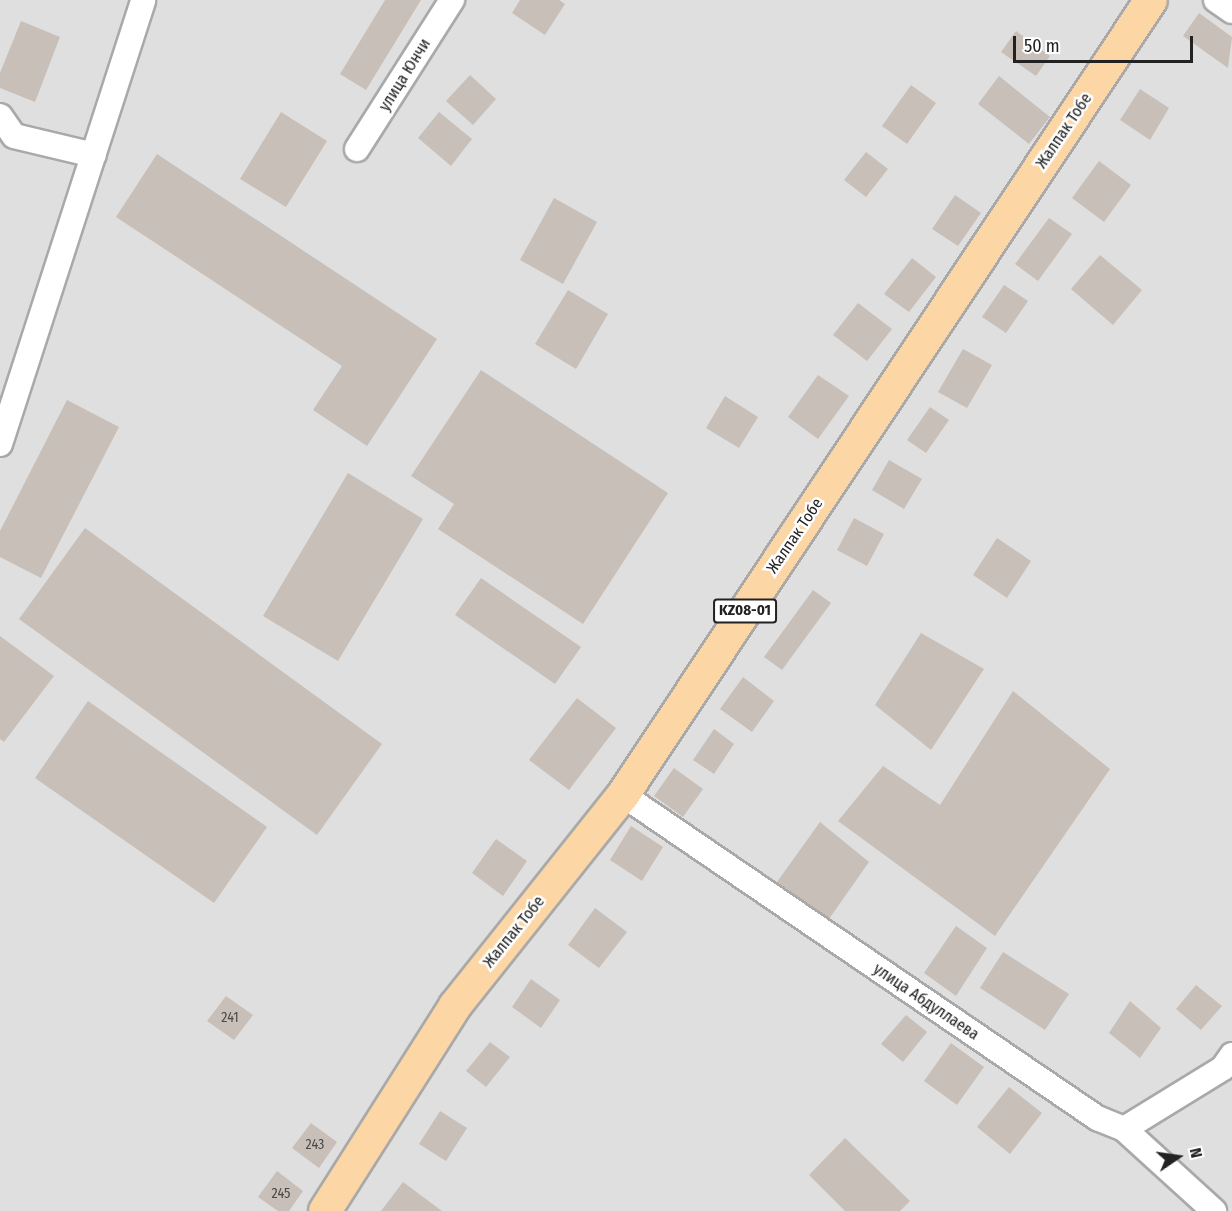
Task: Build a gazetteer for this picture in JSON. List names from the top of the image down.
{
  "streets": {
    "main road": ["Жалпак Тобе", "KZ08-01"],
    "street": ["улица Юнчи", "улица Абдуллаева"]
  },
  "crossings": [
    ["Жалпак Тобе", "улица Абдуллаева"]
  ],
  "house_numbers": ["241", "243", "245"],
  "scale_bar": "50 m",
  "north": "right"
}
